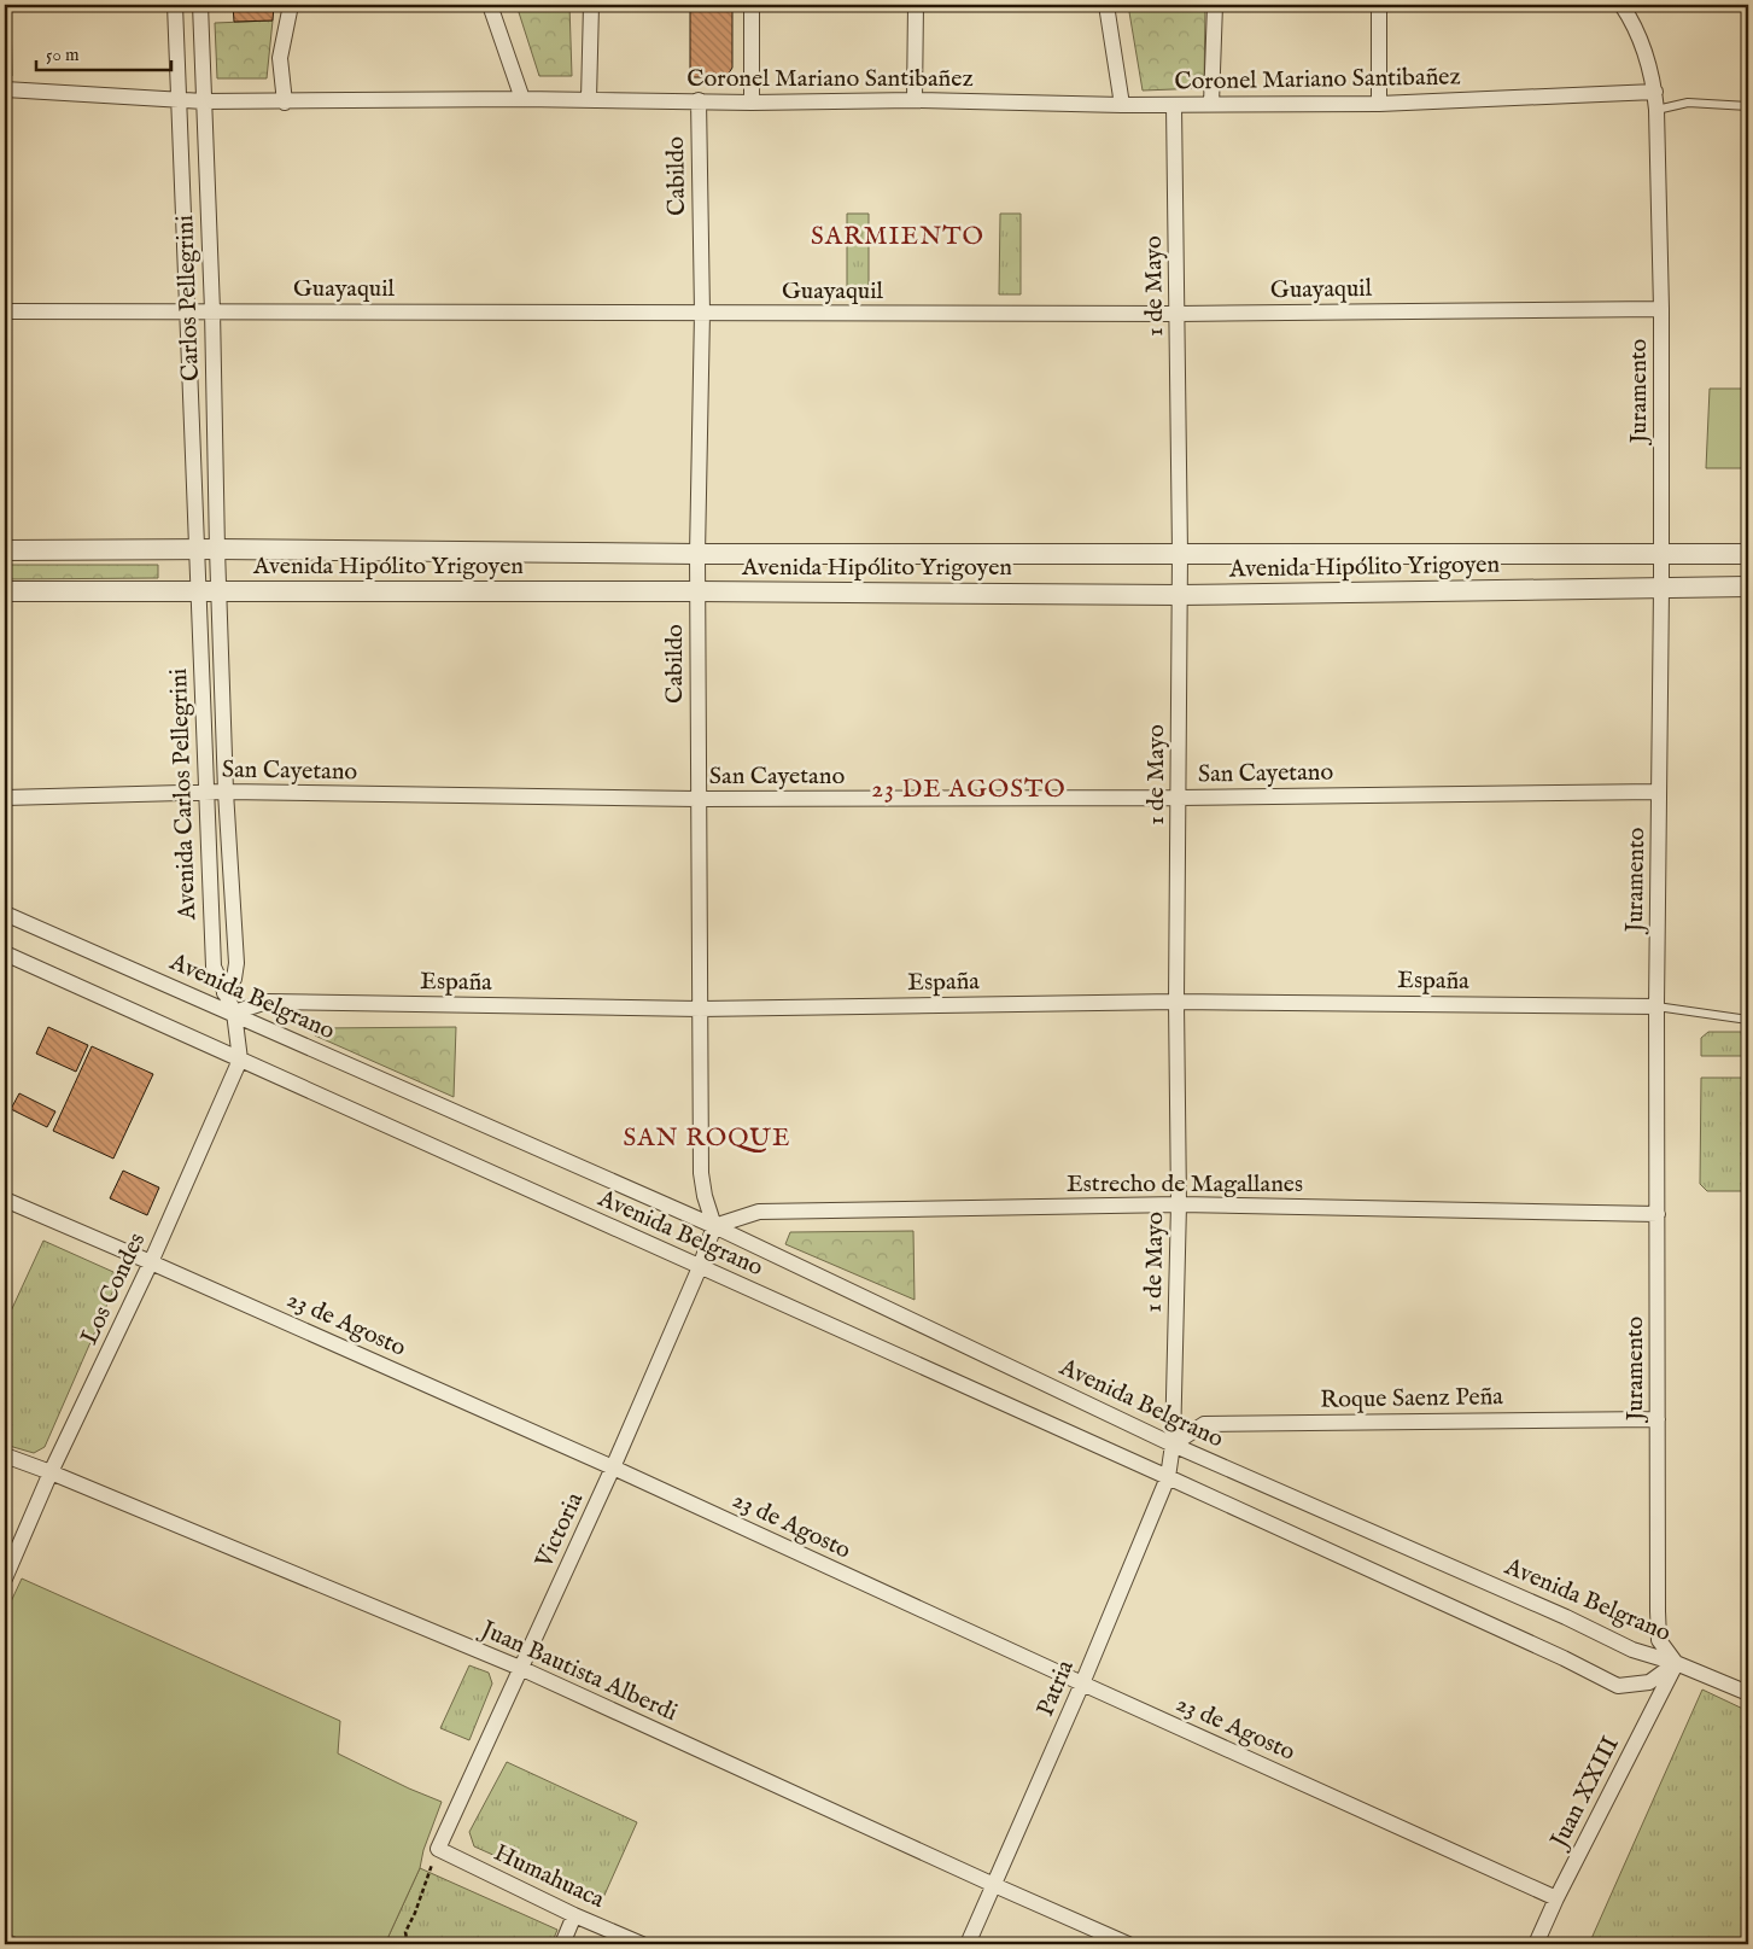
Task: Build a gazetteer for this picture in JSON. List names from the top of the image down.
{
  "streets": {
    "street": [
      "Coronel Mariano Santibañez",
      "Cabildo",
      "1 de Mayo",
      "Guayaquil",
      "Carlos Pellegrini",
      "Juramento",
      "Avenida Hipólito Yrigoyen",
      "San Cayetano",
      "Avenida Carlos Pellegrini",
      "España",
      "Avenida Belgrano",
      "Estrecho de Magallanes",
      "Los Condes",
      "23 de Agosto",
      "Roque Saenz Peña",
      "Victoria",
      "Juan Bautista Alberdi",
      "Patria",
      "Juan XXIII",
      "Humahuaca"
    ]
  },
  "crossings": [
    ["Coronel Mariano Santibañez", "Cabildo"],
    ["Coronel Mariano Santibañez", "1 de Mayo"],
    ["Coronel Mariano Santibañez", "Carlos Pellegrini"],
    ["Coronel Mariano Santibañez", "Juramento"],
    ["Cabildo", "Guayaquil"],
    ["Cabildo", "Avenida Hipólito Yrigoyen"],
    ["Cabildo", "San Cayetano"],
    ["Cabildo", "España"],
    ["Cabildo", "Avenida Belgrano"],
    ["Cabildo", "Estrecho de Magallanes"],
    ["Cabildo", "Victoria"],
    ["1 de Mayo", "Guayaquil"],
    ["1 de Mayo", "Avenida Hipólito Yrigoyen"],
    ["1 de Mayo", "San Cayetano"],
    ["1 de Mayo", "España"],
    ["1 de Mayo", "Avenida Belgrano"],
    ["1 de Mayo", "Estrecho de Magallanes"],
    ["1 de Mayo", "Roque Saenz Peña"],
    ["1 de Mayo", "Patria"],
    ["Guayaquil", "Carlos Pellegrini"],
    ["Guayaquil", "Juramento"],
    ["Carlos Pellegrini", "Avenida Hipólito Yrigoyen"],
    ["Carlos Pellegrini", "Avenida Carlos Pellegrini"],
    ["Juramento", "Avenida Hipólito Yrigoyen"],
    ["Juramento", "San Cayetano"],
    ["Juramento", "España"],
    ["Juramento", "Avenida Belgrano"],
    ["Juramento", "Estrecho de Magallanes"],
    ["Juramento", "Roque Saenz Peña"],
    ["Juramento", "Juan XXIII"],
    ["Avenida Hipólito Yrigoyen", "Avenida Carlos Pellegrini"],
    ["San Cayetano", "Avenida Carlos Pellegrini"],
    ["Avenida Carlos Pellegrini", "España"],
    ["Avenida Carlos Pellegrini", "Avenida Belgrano"],
    ["España", "Avenida Belgrano"],
    ["Avenida Belgrano", "Estrecho de Magallanes"],
    ["Avenida Belgrano", "Los Condes"],
    ["Avenida Belgrano", "Roque Saenz Peña"],
    ["Avenida Belgrano", "Victoria"],
    ["Avenida Belgrano", "Patria"],
    ["Avenida Belgrano", "Juan XXIII"],
    ["Estrecho de Magallanes", "Victoria"],
    ["Los Condes", "23 de Agosto"],
    ["Los Condes", "Juan Bautista Alberdi"],
    ["23 de Agosto", "Victoria"],
    ["23 de Agosto", "Patria"],
    ["23 de Agosto", "Juan XXIII"],
    ["Roque Saenz Peña", "Patria"],
    ["Victoria", "Juan Bautista Alberdi"],
    ["Victoria", "Humahuaca"],
    ["Juan Bautista Alberdi", "Patria"]
  ],
  "districts": ["SARMIENTO", "23 DE AGOSTO", "SAN ROQUE"],
  "scale_bar": "50 m"
}
